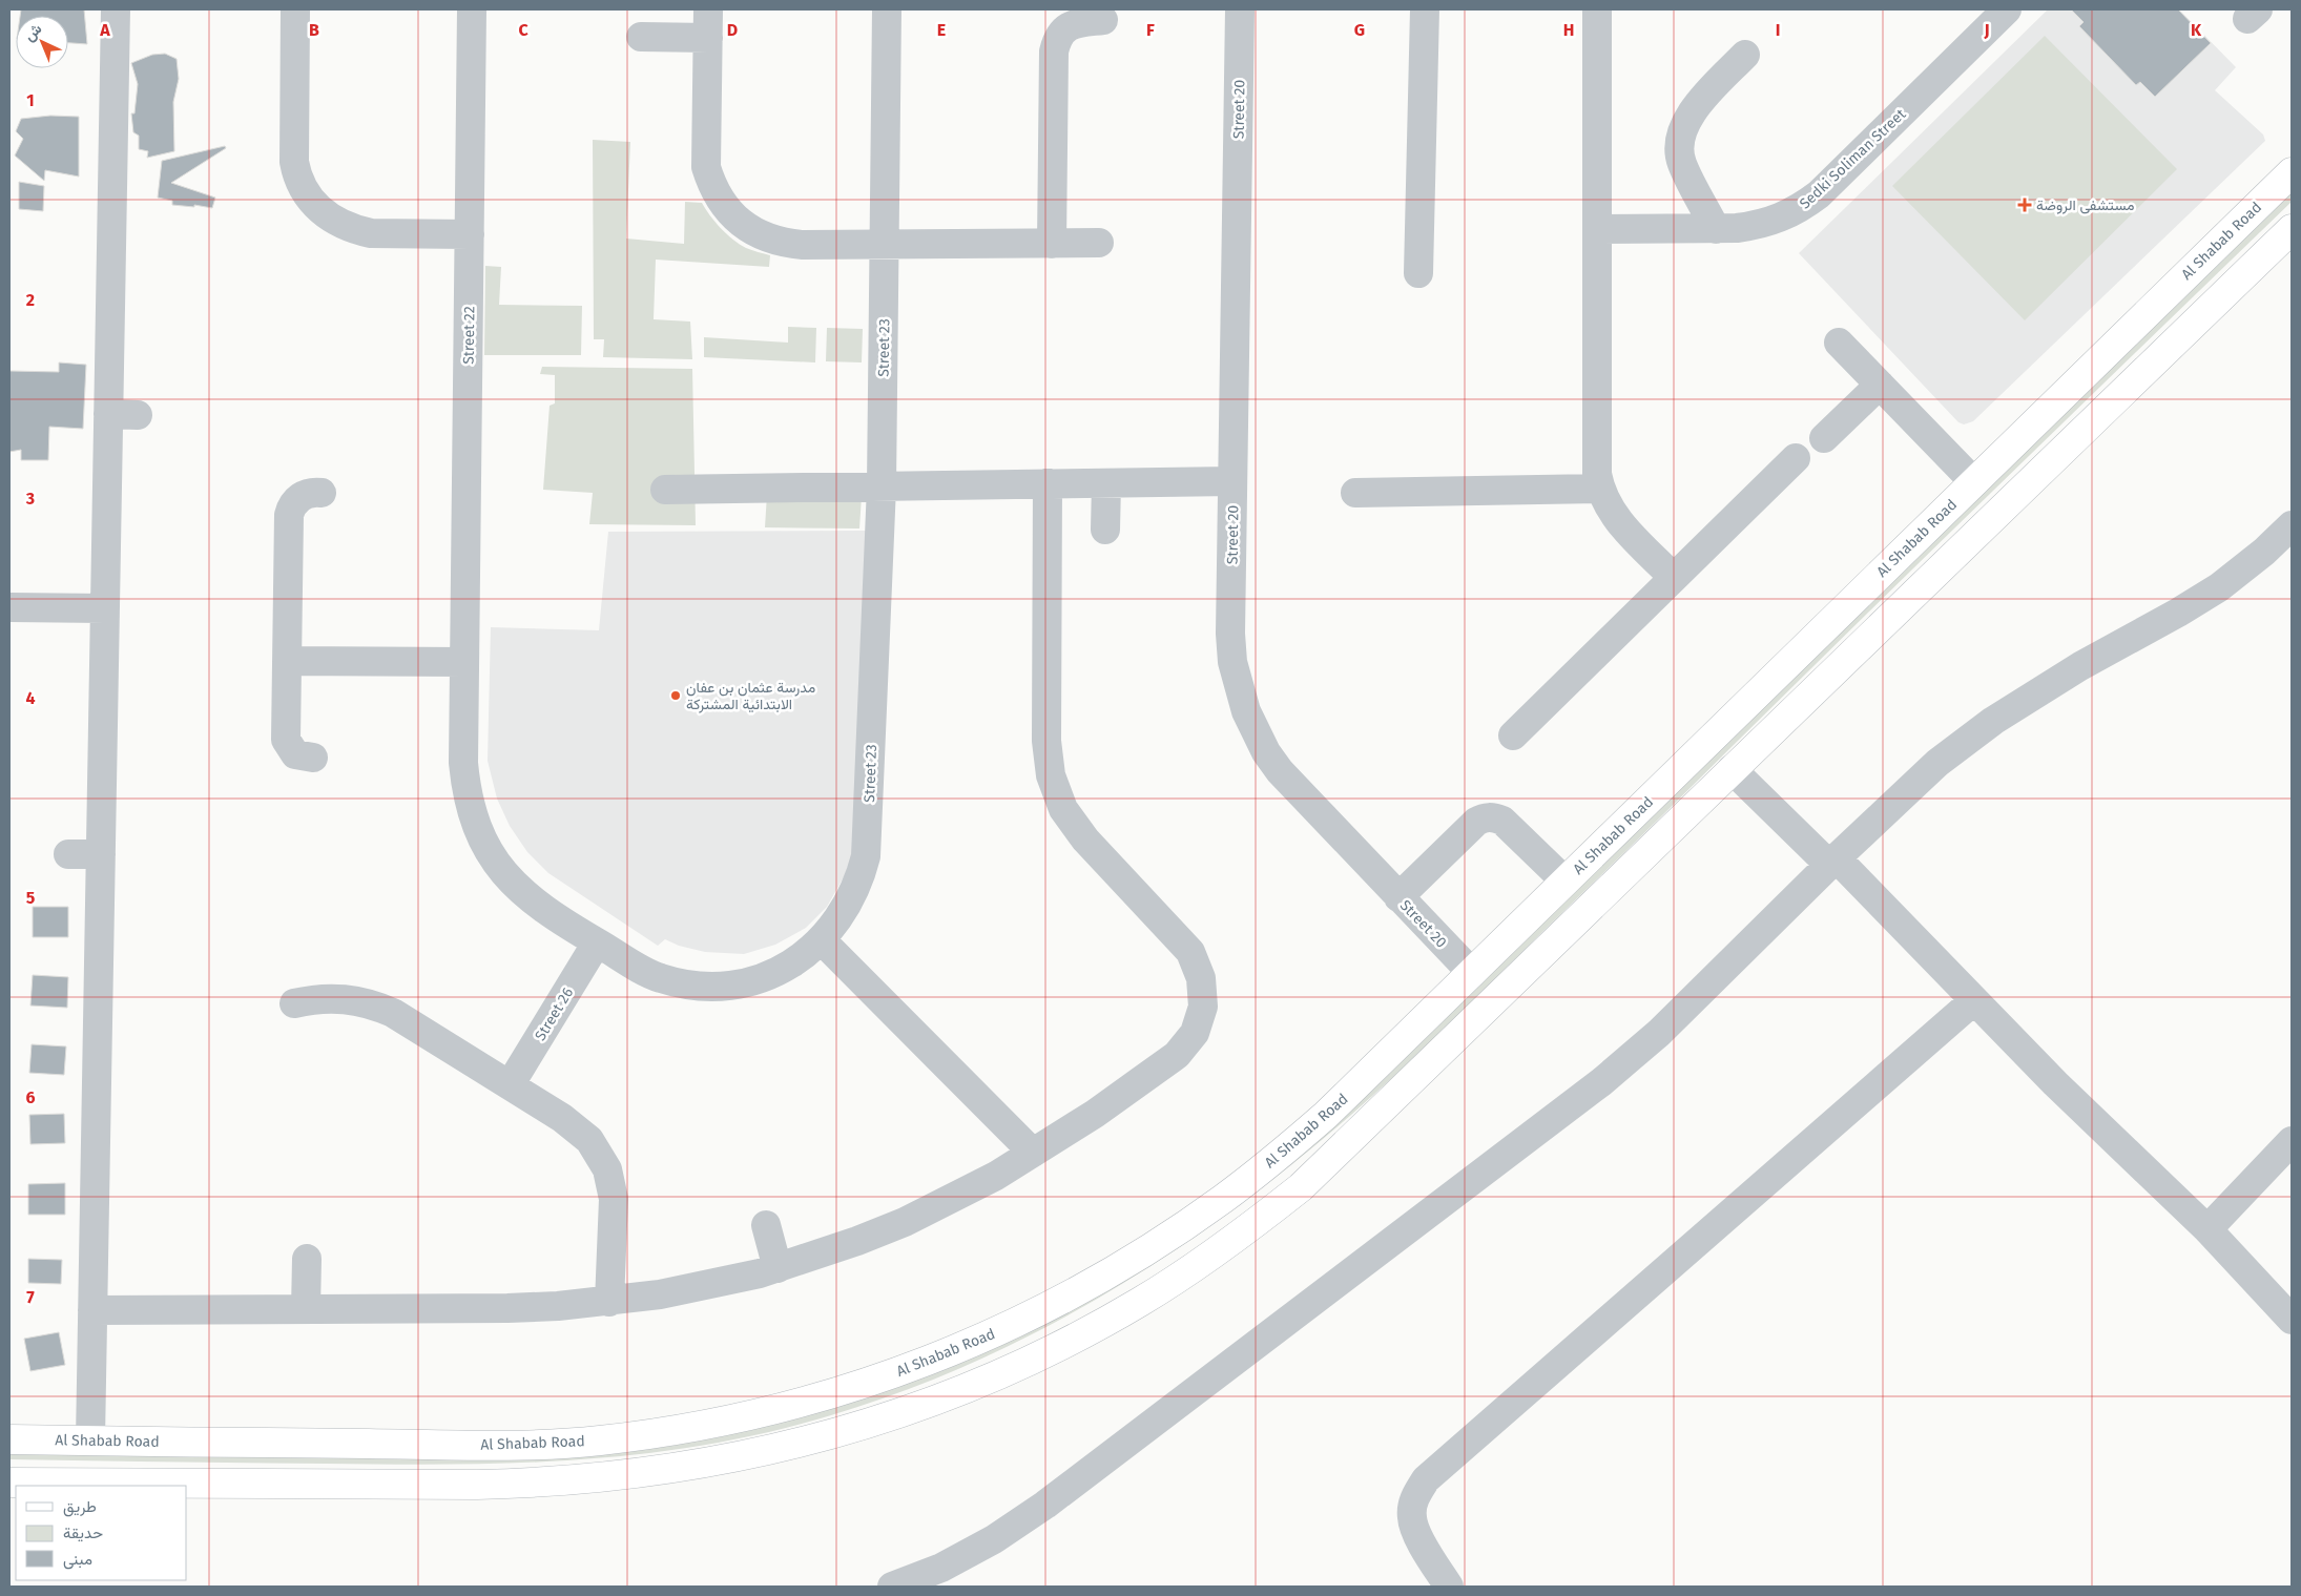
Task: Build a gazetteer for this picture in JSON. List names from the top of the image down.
{
  "streets": {
    "main road": ["Al Shabab Road"],
    "street": [
      "Street 20",
      "Sedki Soliman Street",
      "Street 22",
      "Street 23",
      "Street 26"
    ]
  },
  "crossings": [
    ["Street 20", "Al Shabab Road"],
    ["Street 22", "Street 23"],
    ["Street 23", "Street 26"]
  ],
  "places": {
    "health": ["مستشفى الروضة"],
    "other": ["مدرسة عثمان بن عفان الابتدائية المشتركة"]
  },
  "legend": ["طريق", "حديقة", "مبنى"],
  "north": "top left",
  "grid": {
    "columns": [
      "A",
      "B",
      "C",
      "D",
      "E",
      "F",
      "G",
      "H",
      "I",
      "J",
      "K"
    ],
    "rows": [
      "1",
      "2",
      "3",
      "4",
      "5",
      "6",
      "7"
    ]
  }
}
